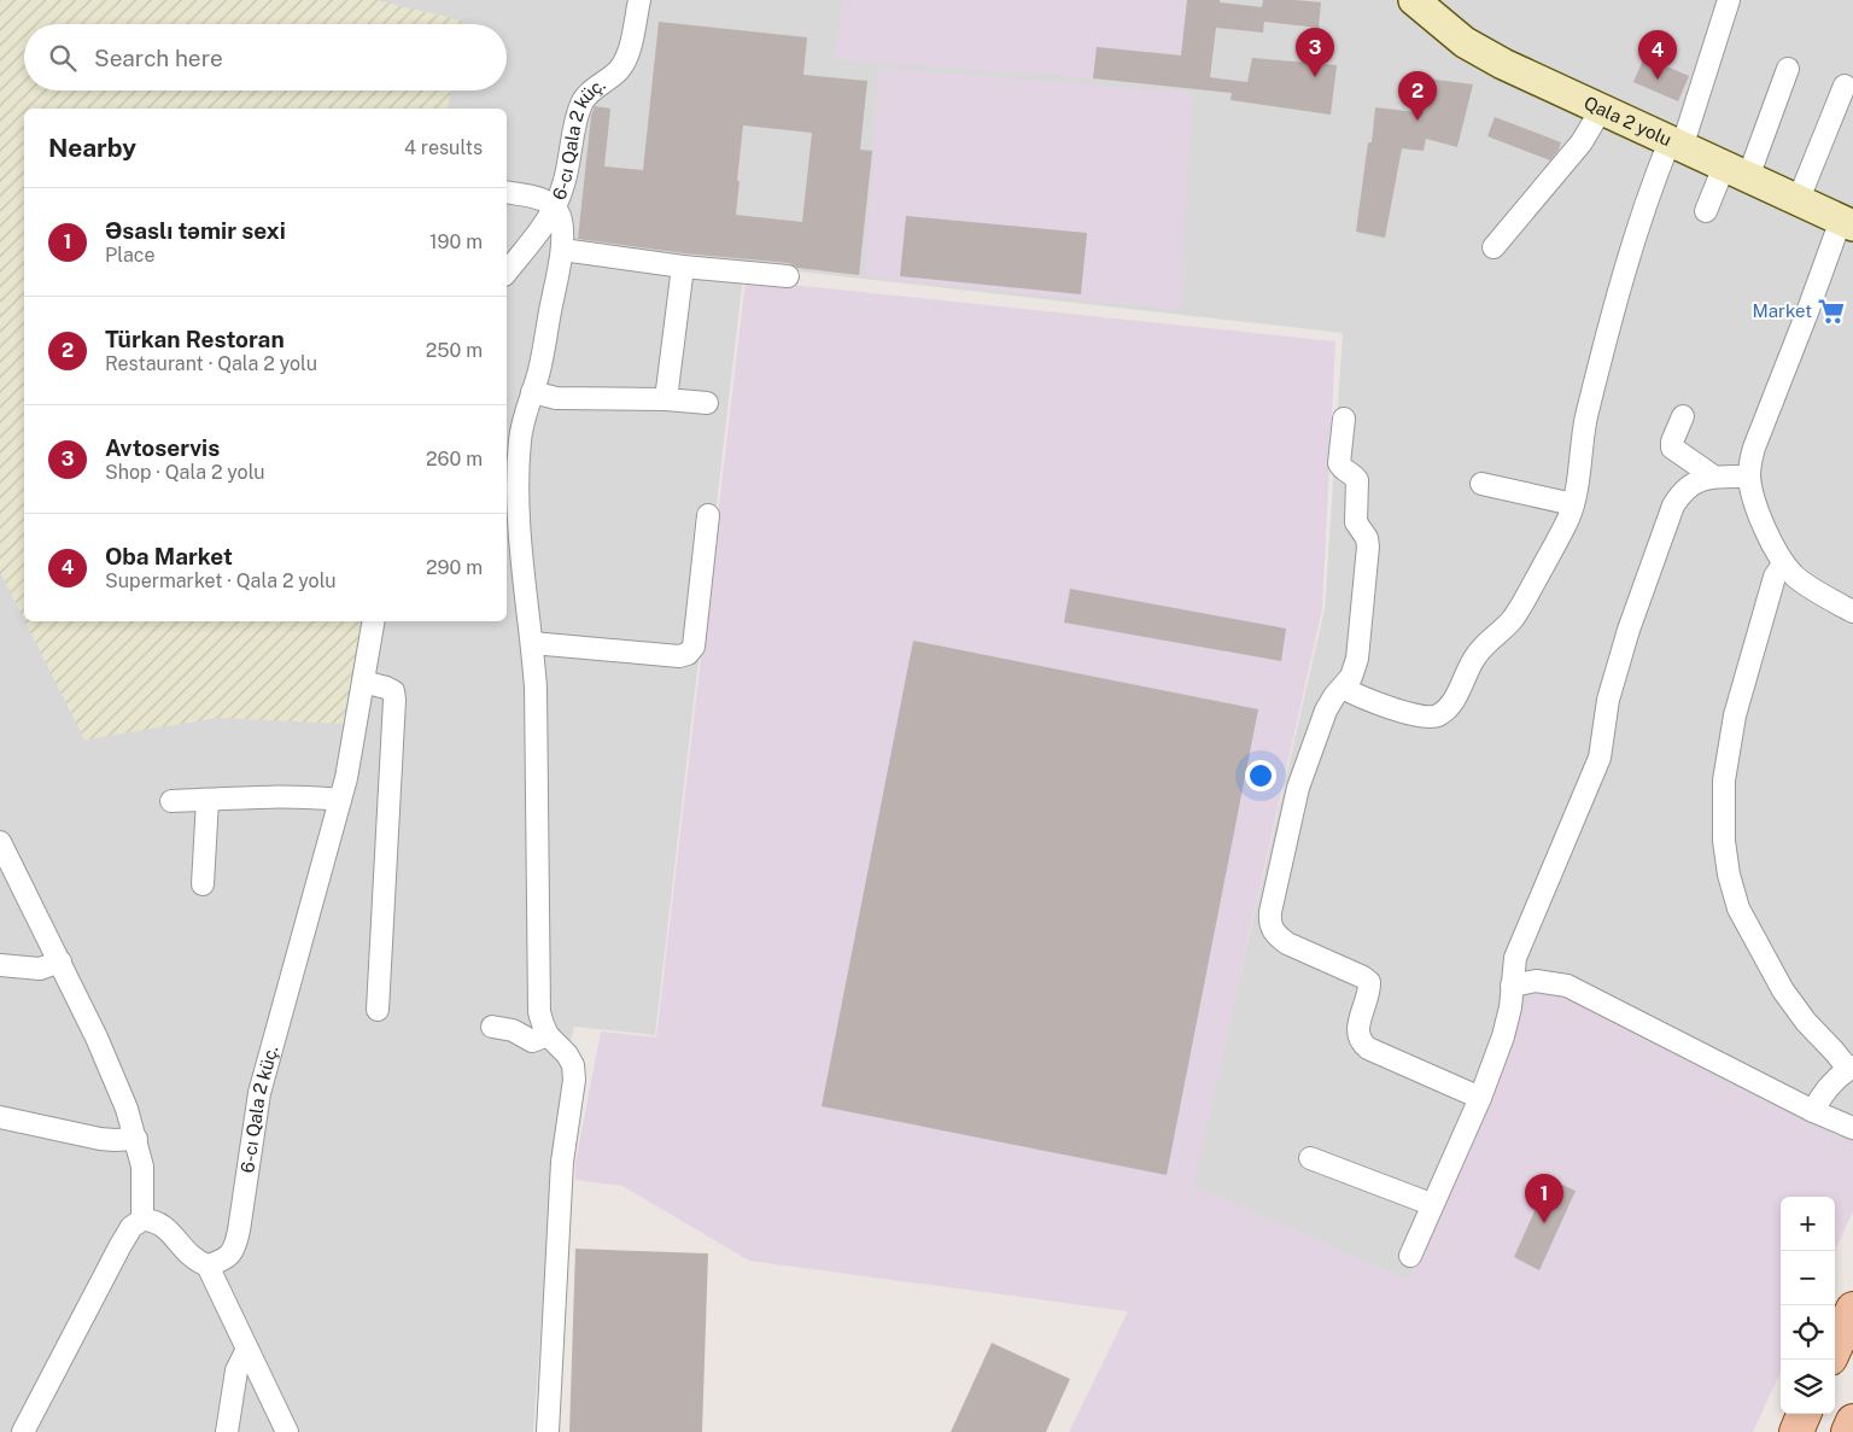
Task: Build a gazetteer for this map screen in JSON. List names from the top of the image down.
{
  "streets": {
    "main road": ["Qala 2 yolu"],
    "street": ["6-cı Qala 2 küç."]
  },
  "places": {
    "supermarket": ["Market"]
  },
  "page": {
    "search": "Search here",
    "pins": [
      "3",
      "4",
      "2",
      "1"
    ],
    "heading": ["Nearby", "4 results"],
    "list": [
      {
        "mark": "1",
        "name": "Əsaslı təmir sexi",
        "note": "Place",
        "value": "190 m"
      },
      {
        "mark": "2",
        "name": "Türkan Restoran",
        "note": "Restaurant · Qala 2 yolu",
        "value": "250 m"
      },
      {
        "mark": "3",
        "name": "Avtoservis",
        "note": "Shop · Qala 2 yolu",
        "value": "260 m"
      },
      {
        "mark": "4",
        "name": "Oba Market",
        "note": "Supermarket · Qala 2 yolu",
        "value": "290 m"
      }
    ],
    "map_buttons": ["+", "−"]
  }
}
